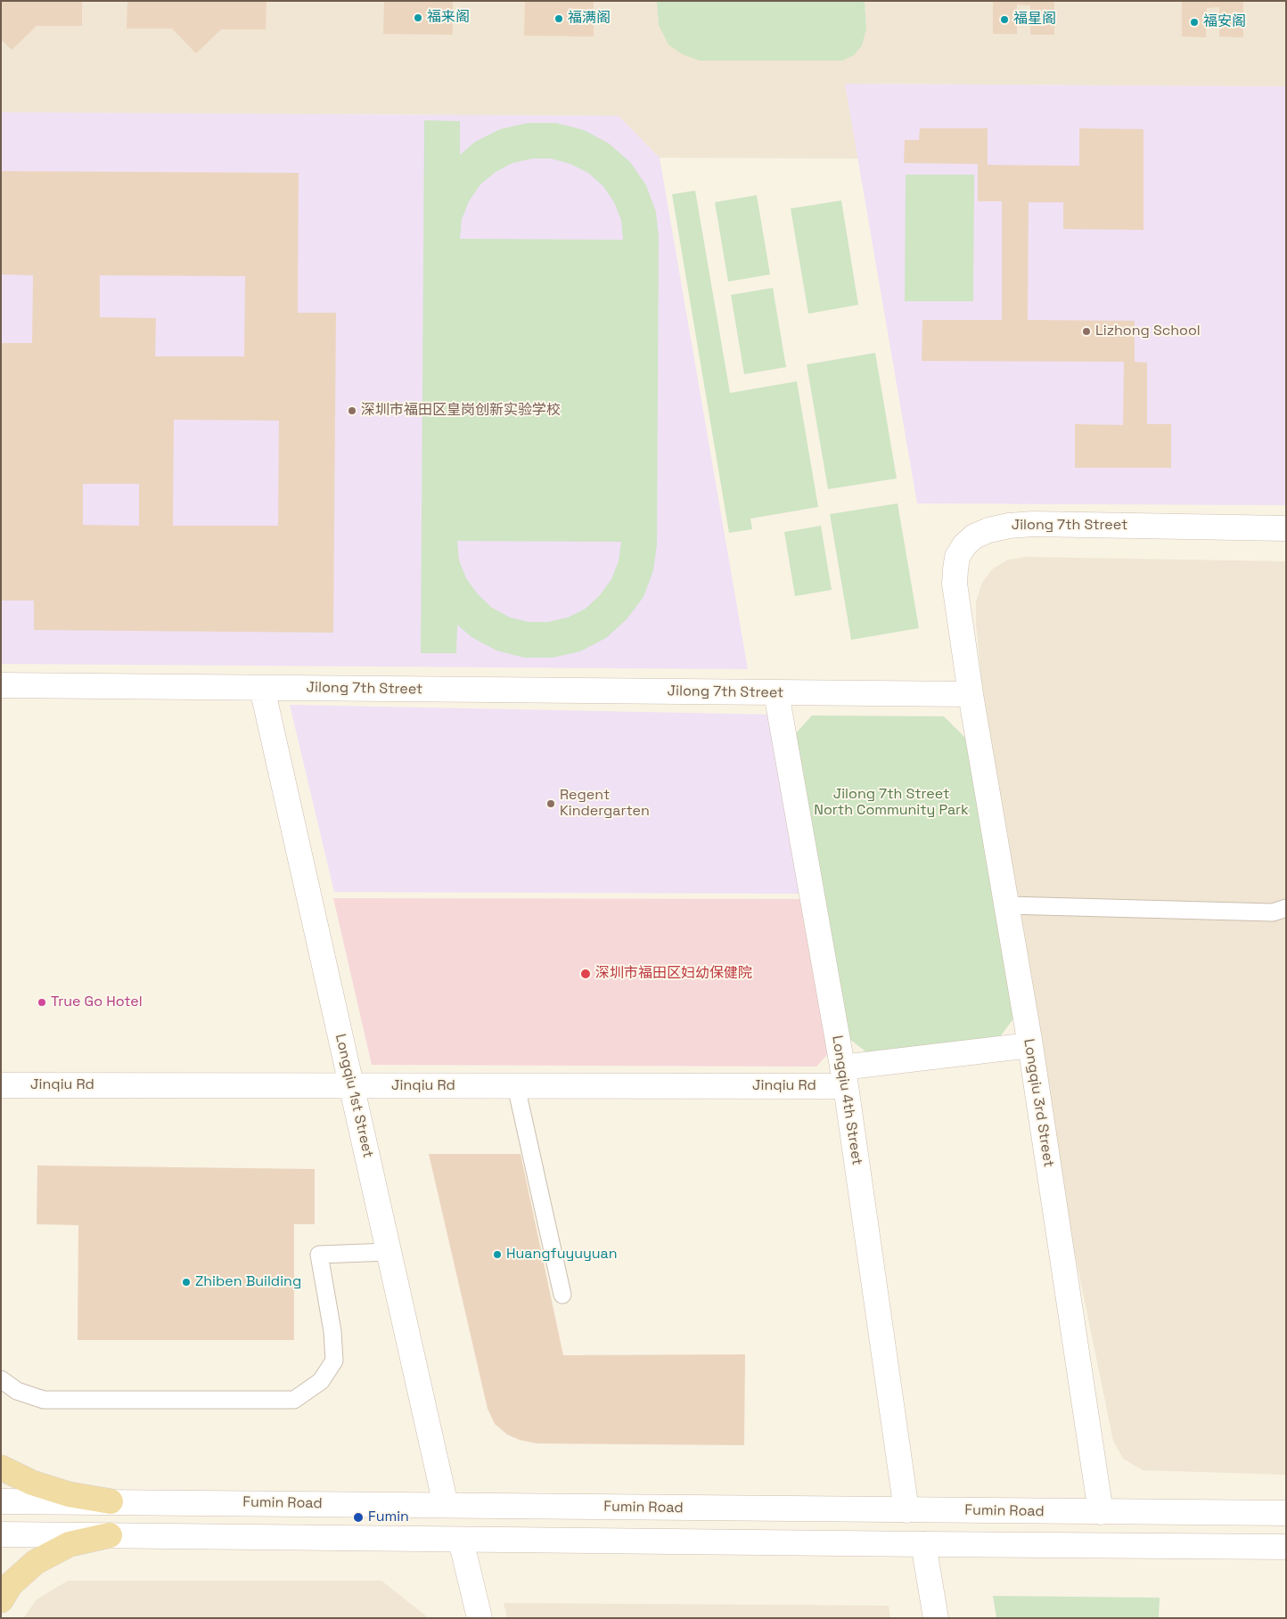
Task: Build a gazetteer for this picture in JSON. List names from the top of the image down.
{
  "streets": {
    "street": [
      "Jilong 7th Street",
      "Jinqiu Rd",
      "Longqiu 1st Street",
      "Longqiu 4th Street",
      "Longqiu 3rd Street",
      "Fumin Road"
    ]
  },
  "crossings": [
    ["Jilong 7th Street", "Longqiu 1st Street"],
    ["Jilong 7th Street", "Longqiu 4th Street"],
    ["Jilong 7th Street", "Longqiu 3rd Street"],
    ["Jinqiu Rd", "Longqiu 1st Street"],
    ["Jinqiu Rd", "Longqiu 4th Street"],
    ["Jinqiu Rd", "Longqiu 3rd Street"],
    ["Longqiu 1st Street", "Fumin Road"],
    ["Longqiu 4th Street", "Fumin Road"],
    ["Longqiu 3rd Street", "Fumin Road"]
  ],
  "parks": ["Jilong 7th Street North Community Park"],
  "places": [
    "福来阁",
    "福满阁",
    "福星阁",
    "福安阁",
    "Lizhong School",
    "深圳市福田区皇岗创新实验学校",
    "Regent Kindergarten",
    "深圳市福田区妇幼保健院",
    "True Go Hotel",
    "Huangfuyuyuan",
    "Zhiben Building",
    "Fumin"
  ]
}
